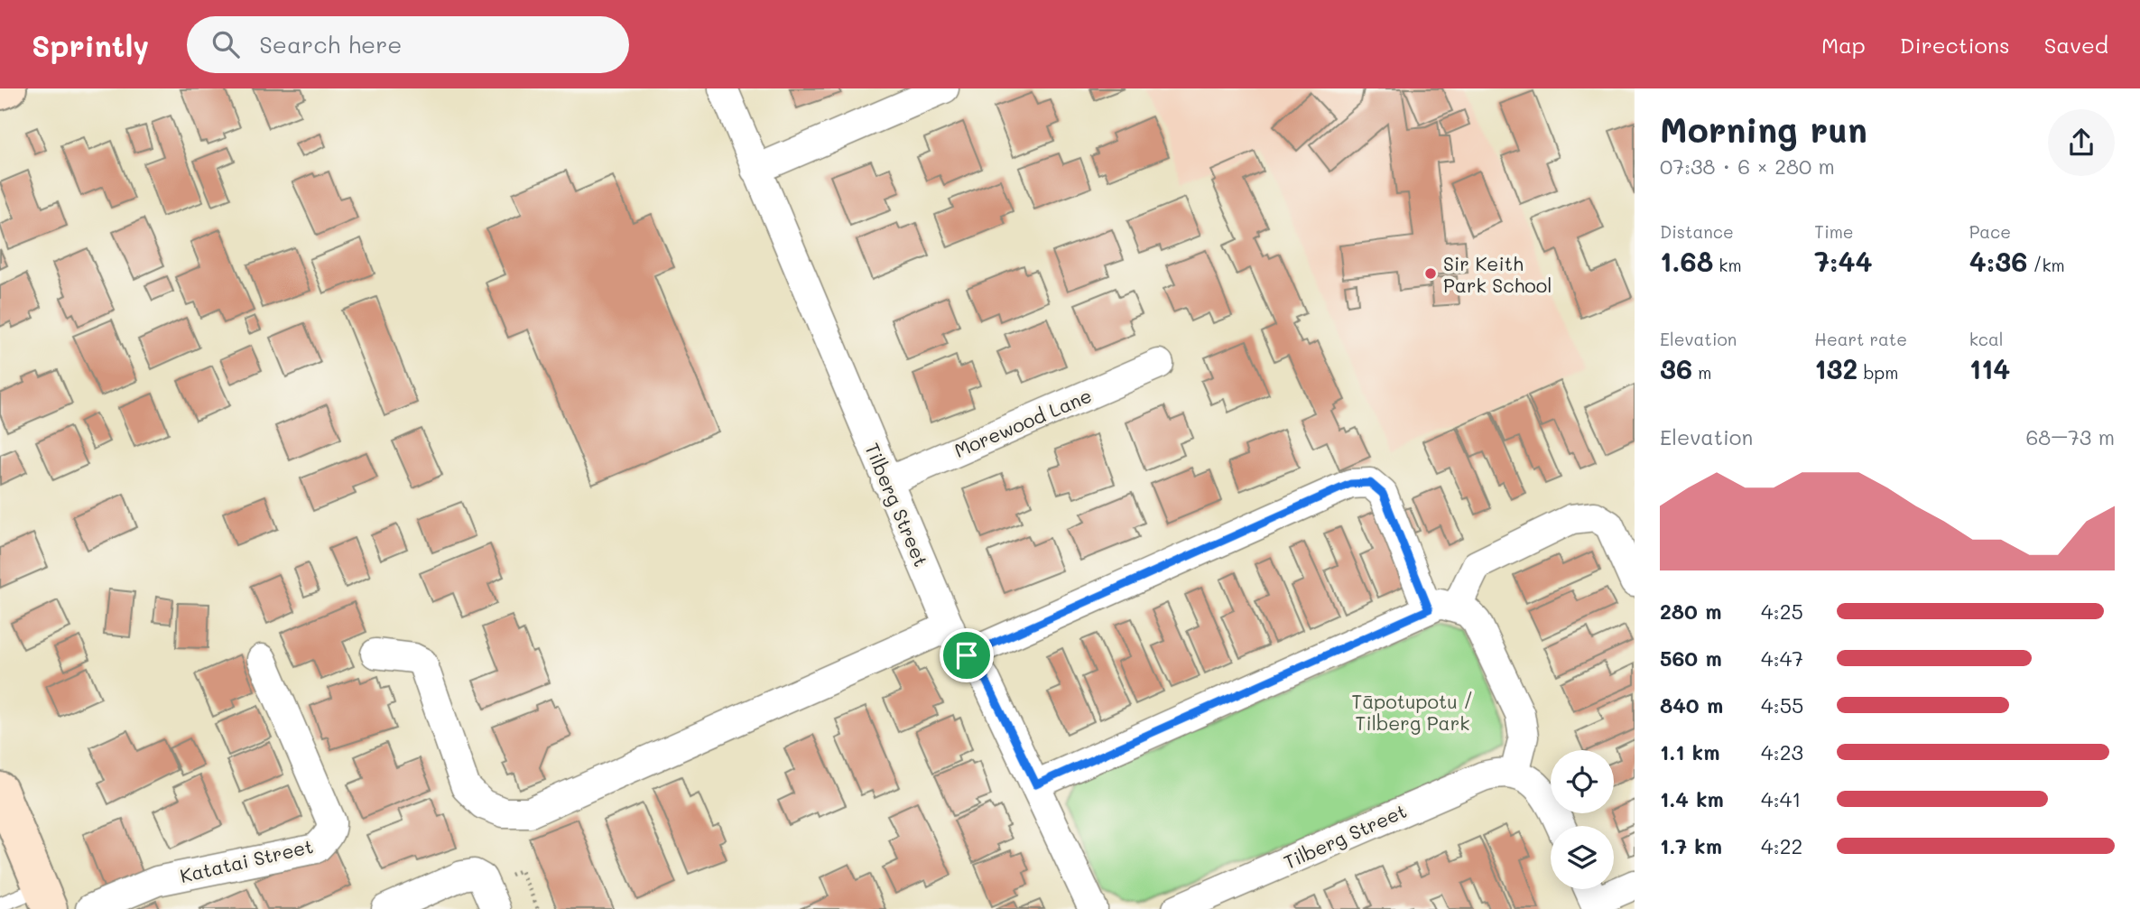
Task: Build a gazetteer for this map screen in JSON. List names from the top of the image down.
{
  "streets": {
    "street": ["Morewood Lane", "Tilberg Street", "Katatai Street"]
  },
  "crossings": [
    ["Morewood Lane", "Tilberg Street"]
  ],
  "parks": ["Tāpotupotu / Tilberg Park"],
  "places": ["Sir Keith Park School"],
  "page": {
    "header": "Sprintly",
    "search": "Search here",
    "nav": ["Map", "Directions", "Saved"],
    "heading": ["Morning run", "07:38 · 6 × 280 m"],
    "stats": [
      ["Distance", "1.68 km"],
      ["Time", "7:44"],
      ["Pace", "4:36 /km"],
      ["Elevation", "36 m"],
      ["Heart rate", "132 bpm"],
      ["kcal", "114"]
    ],
    "chart": ["Elevation", "68–73 m"],
    "list": [
      {
        "name": "280 m",
        "note": "4:25"
      },
      {
        "name": "560 m",
        "note": "4:47"
      },
      {
        "name": "840 m",
        "note": "4:55"
      },
      {
        "name": "1.1 km",
        "note": "4:23"
      },
      {
        "name": "1.4 km",
        "note": "4:41"
      },
      {
        "name": "1.7 km",
        "note": "4:22"
      }
    ]
  }
}
